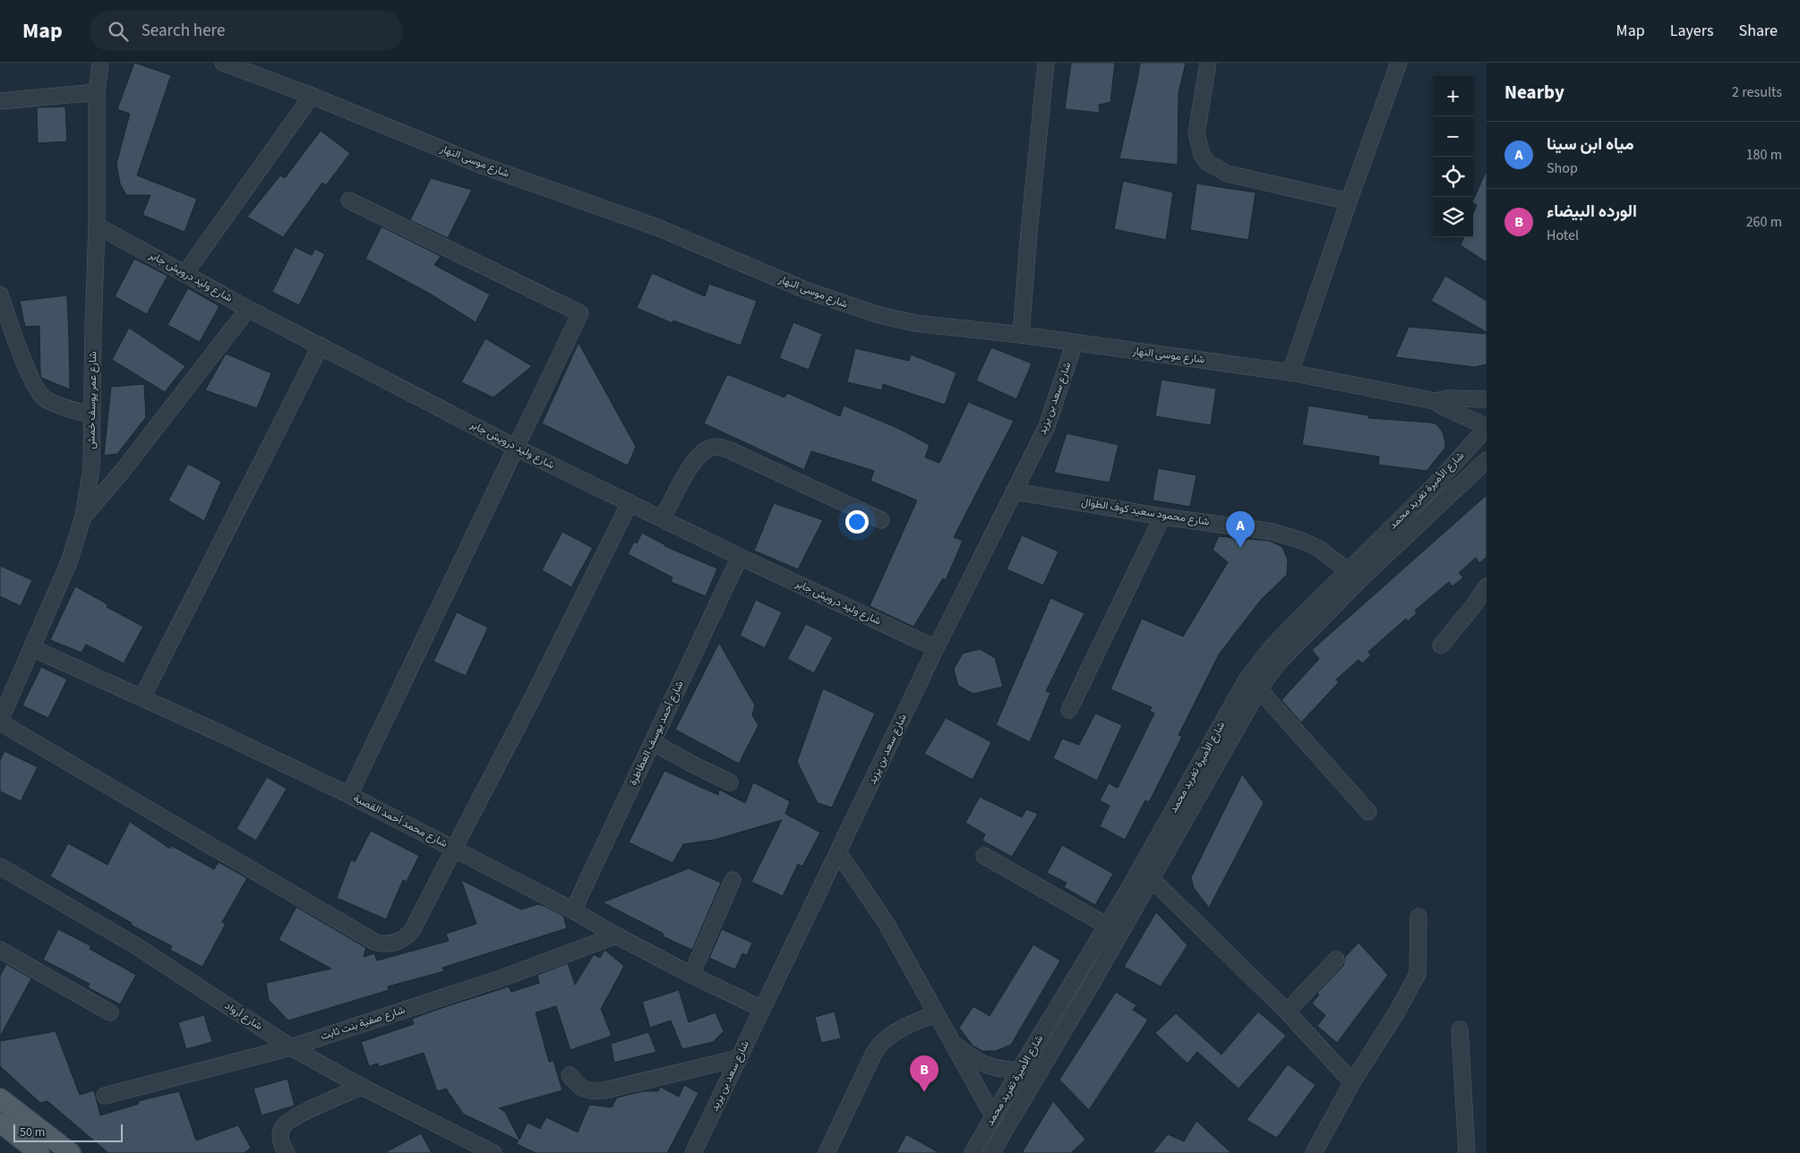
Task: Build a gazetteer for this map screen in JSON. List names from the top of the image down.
{
  "streets": {
    "street": [
      "شارع موسى النهار",
      "شارع وليد درويش جابر",
      "شارع سعد بن يزيد",
      "شارع عمر يوسف خمش",
      "شارع الأميرة تغريد محمد",
      "شارع محمود سعيد كوف الطوال",
      "شارع أحمد يوسف العطاطرة",
      "شارع محمد أحمد القصبة",
      "شارع أرواد",
      "شارع صفية بنت ثابت"
    ]
  },
  "crossings": [
    ["شارع موسى النهار", "شارع سعد بن يزيد"],
    ["شارع موسى النهار", "شارع الأميرة تغريد محمد"],
    ["شارع وليد درويش جابر", "شارع سعد بن يزيد"],
    ["شارع وليد درويش جابر", "شارع عمر يوسف خمش"],
    ["شارع وليد درويش جابر", "شارع أحمد يوسف العطاطرة"],
    ["شارع سعد بن يزيد", "شارع محمود سعيد كوف الطوال"],
    ["شارع سعد بن يزيد", "شارع محمد أحمد القصبة"],
    ["شارع عمر يوسف خمش", "شارع محمد أحمد القصبة"],
    ["شارع الأميرة تغريد محمد", "شارع محمود سعيد كوف الطوال"],
    ["شارع أحمد يوسف العطاطرة", "شارع محمد أحمد القصبة"],
    ["شارع محمد أحمد القصبة", "شارع صفية بنت ثابت"],
    ["شارع أرواد", "شارع صفية بنت ثابت"]
  ],
  "scale_bar": "50 m",
  "page": {
    "header": "Map",
    "search": "Search here",
    "nav": ["Map", "Layers", "Share"],
    "heading": ["Nearby", "2 results"],
    "map_buttons": ["+", "−"],
    "list": [
      {
        "mark": "A",
        "name": "مياه ابن سينا",
        "note": "Shop",
        "value": "180 m"
      },
      {
        "mark": "B",
        "name": "الورده البيضاء",
        "note": "Hotel",
        "value": "260 m"
      }
    ],
    "pins": ["A", "B"],
    "scale": "50 m"
  }
}
